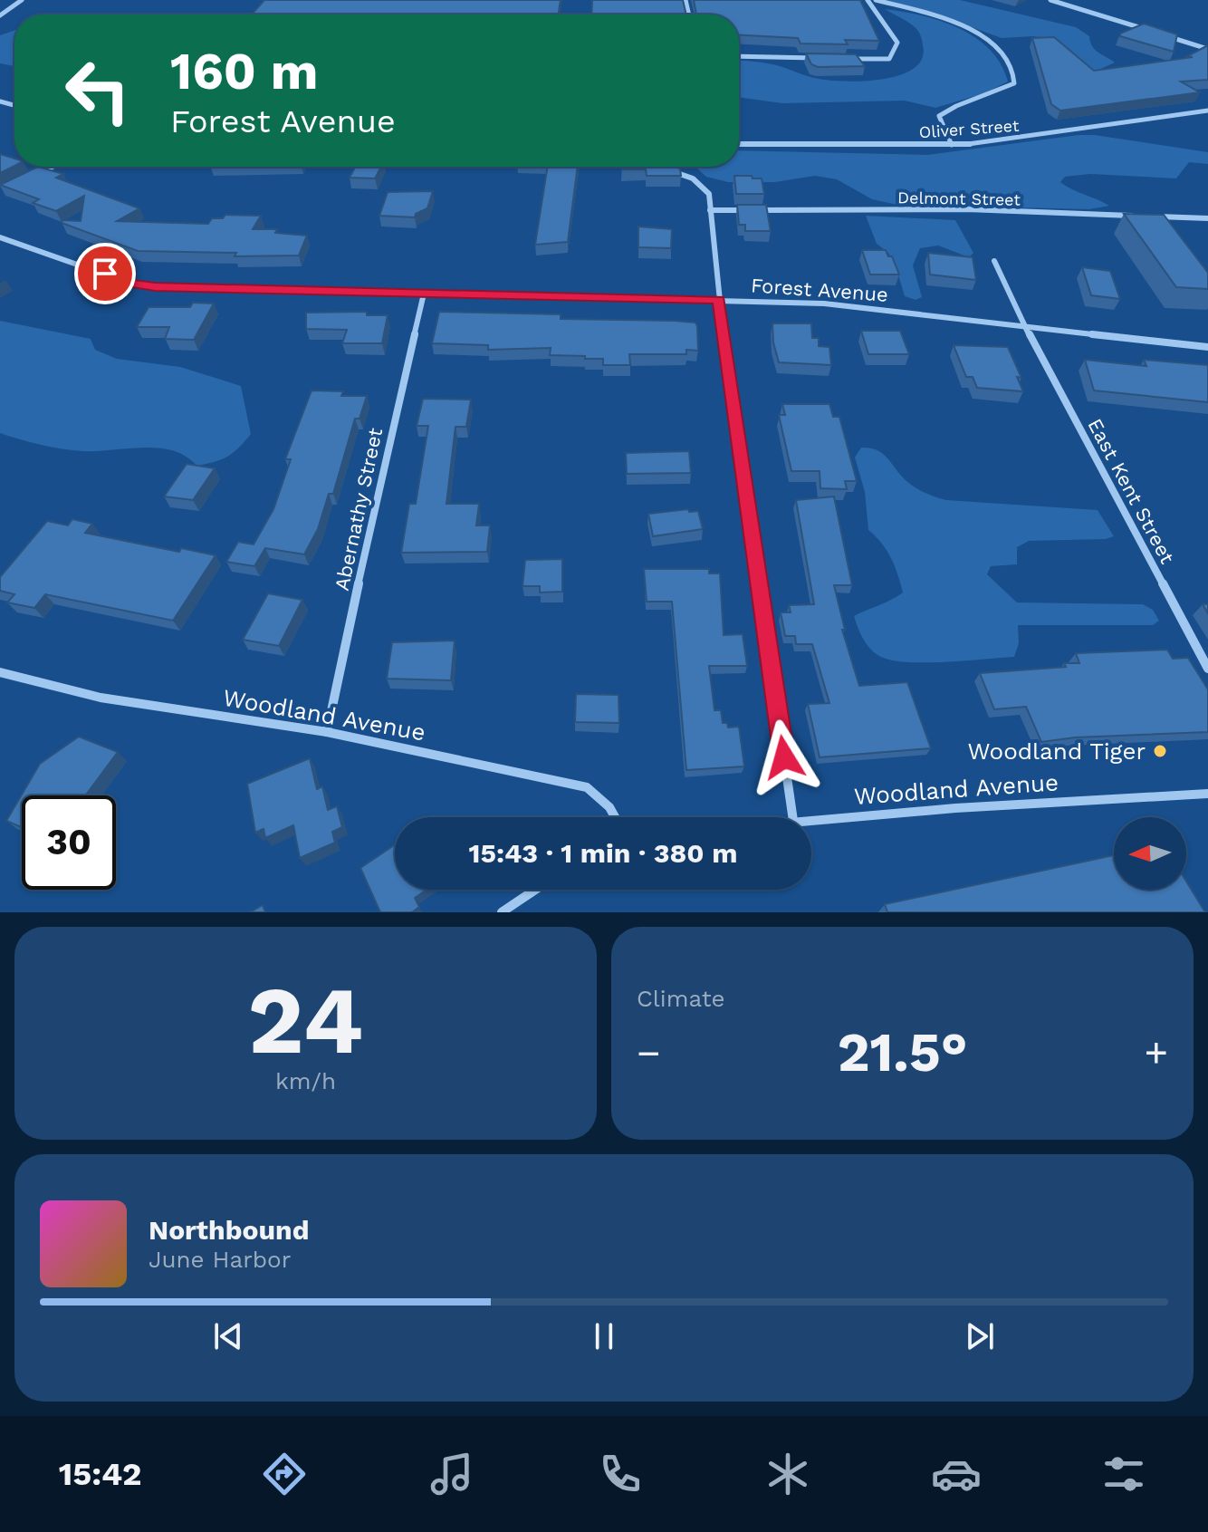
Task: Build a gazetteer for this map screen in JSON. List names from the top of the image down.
{
  "streets": {
    "street": [
      "Oliver Street",
      "Delmont Street",
      "Forest Avenue",
      "East Kent Street",
      "Abernathy Street",
      "Woodland Avenue"
    ]
  },
  "crossings": [
    ["Forest Avenue", "East Kent Street"],
    ["Forest Avenue", "Abernathy Street"],
    ["Abernathy Street", "Woodland Avenue"]
  ],
  "places": ["Woodland Tiger"],
  "north": "left",
  "page": {
    "turn": ["160 m", "Forest Avenue"],
    "limit": "30",
    "trip": "15:43 · 1 min · 380 m",
    "tile": [
      ["24", "km/h"],
      "Climate"
    ],
    "heat": ["−", "21.5°", "+"],
    "song": ["Northbound", "June Harbor"],
    "tabs": "15:42"
  }
}
